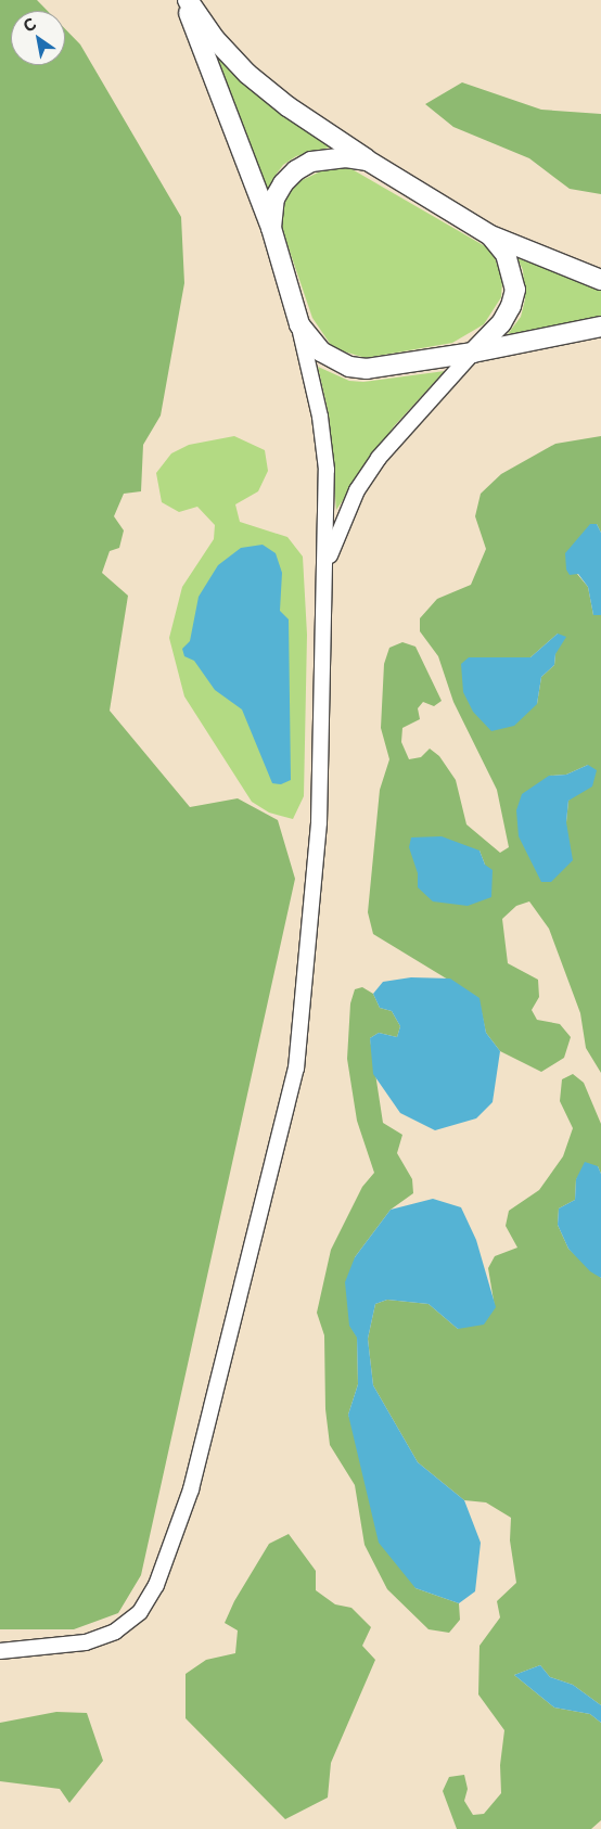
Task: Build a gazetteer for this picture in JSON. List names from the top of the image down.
{
  "north": "top left"
}
